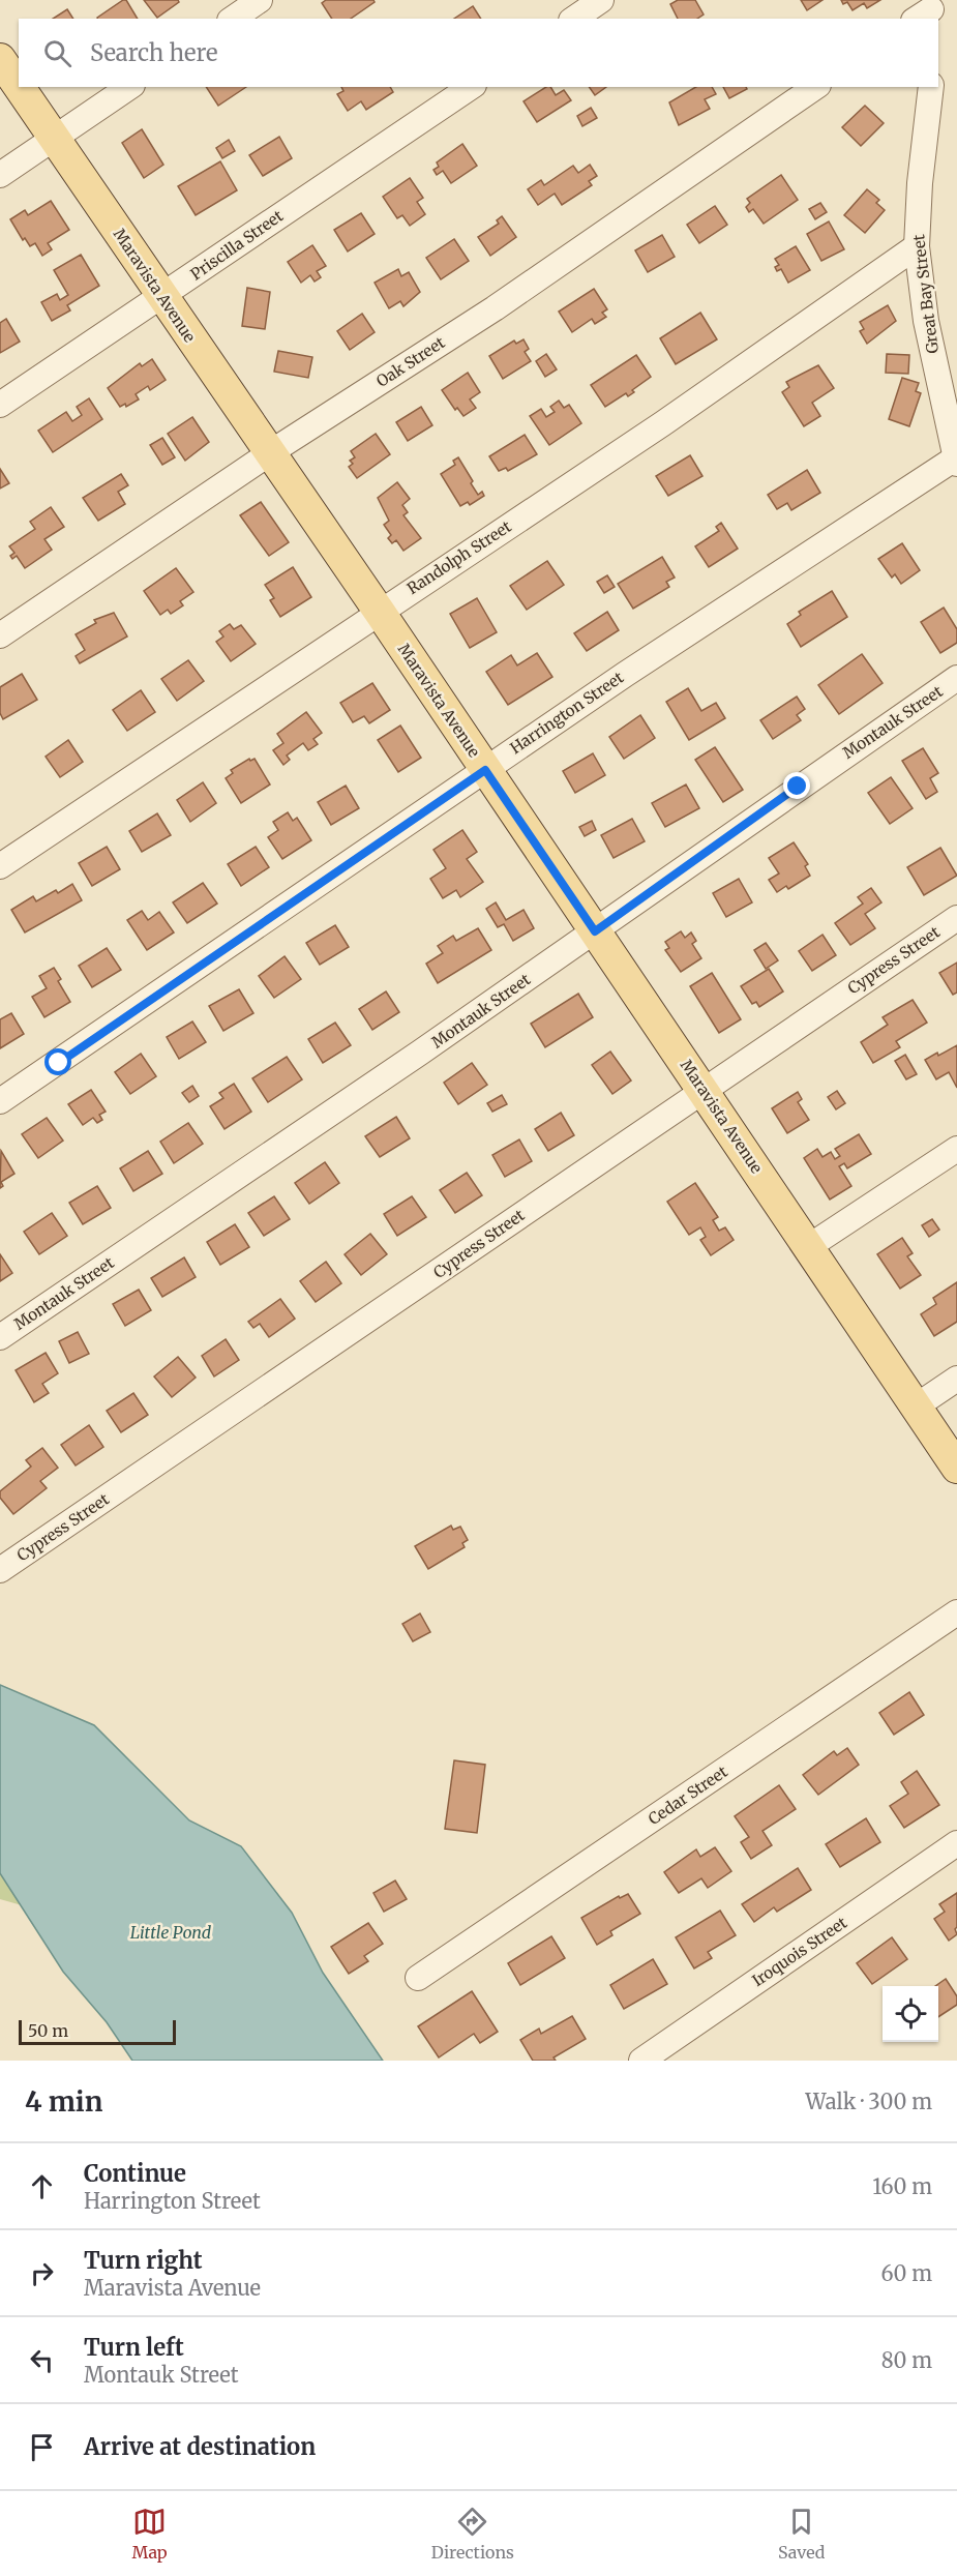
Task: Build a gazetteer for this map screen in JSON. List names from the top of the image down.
{
  "streets": {
    "main road": ["Maravista Avenue"],
    "street": [
      "Priscilla Street",
      "Great Bay Street",
      "Oak Street",
      "Randolph Street",
      "Harrington Street",
      "Montauk Street",
      "Cypress Street",
      "Cedar Street",
      "Iroquois Street"
    ]
  },
  "crossings": [
    ["Priscilla Street", "Maravista Avenue"],
    ["Maravista Avenue", "Oak Street"],
    ["Maravista Avenue", "Randolph Street"],
    ["Maravista Avenue", "Harrington Street"],
    ["Maravista Avenue", "Montauk Street"],
    ["Maravista Avenue", "Cypress Street"],
    ["Great Bay Street", "Randolph Street"],
    ["Great Bay Street", "Harrington Street"]
  ],
  "water": ["Little Pond"],
  "scale_bar": "50 m",
  "page": {
    "search": "Search here",
    "scale": "50 m",
    "heading": ["4 min", "Walk · 300 m"],
    "list": [
      ["Continue", "Harrington Street", "160 m"],
      ["Turn right", "Maravista Avenue", "60 m"],
      ["Turn left", "Montauk Street", "80 m"],
      "Arrive at destination"
    ],
    "nav": ["Map", "Directions", "Saved"]
  }
}
